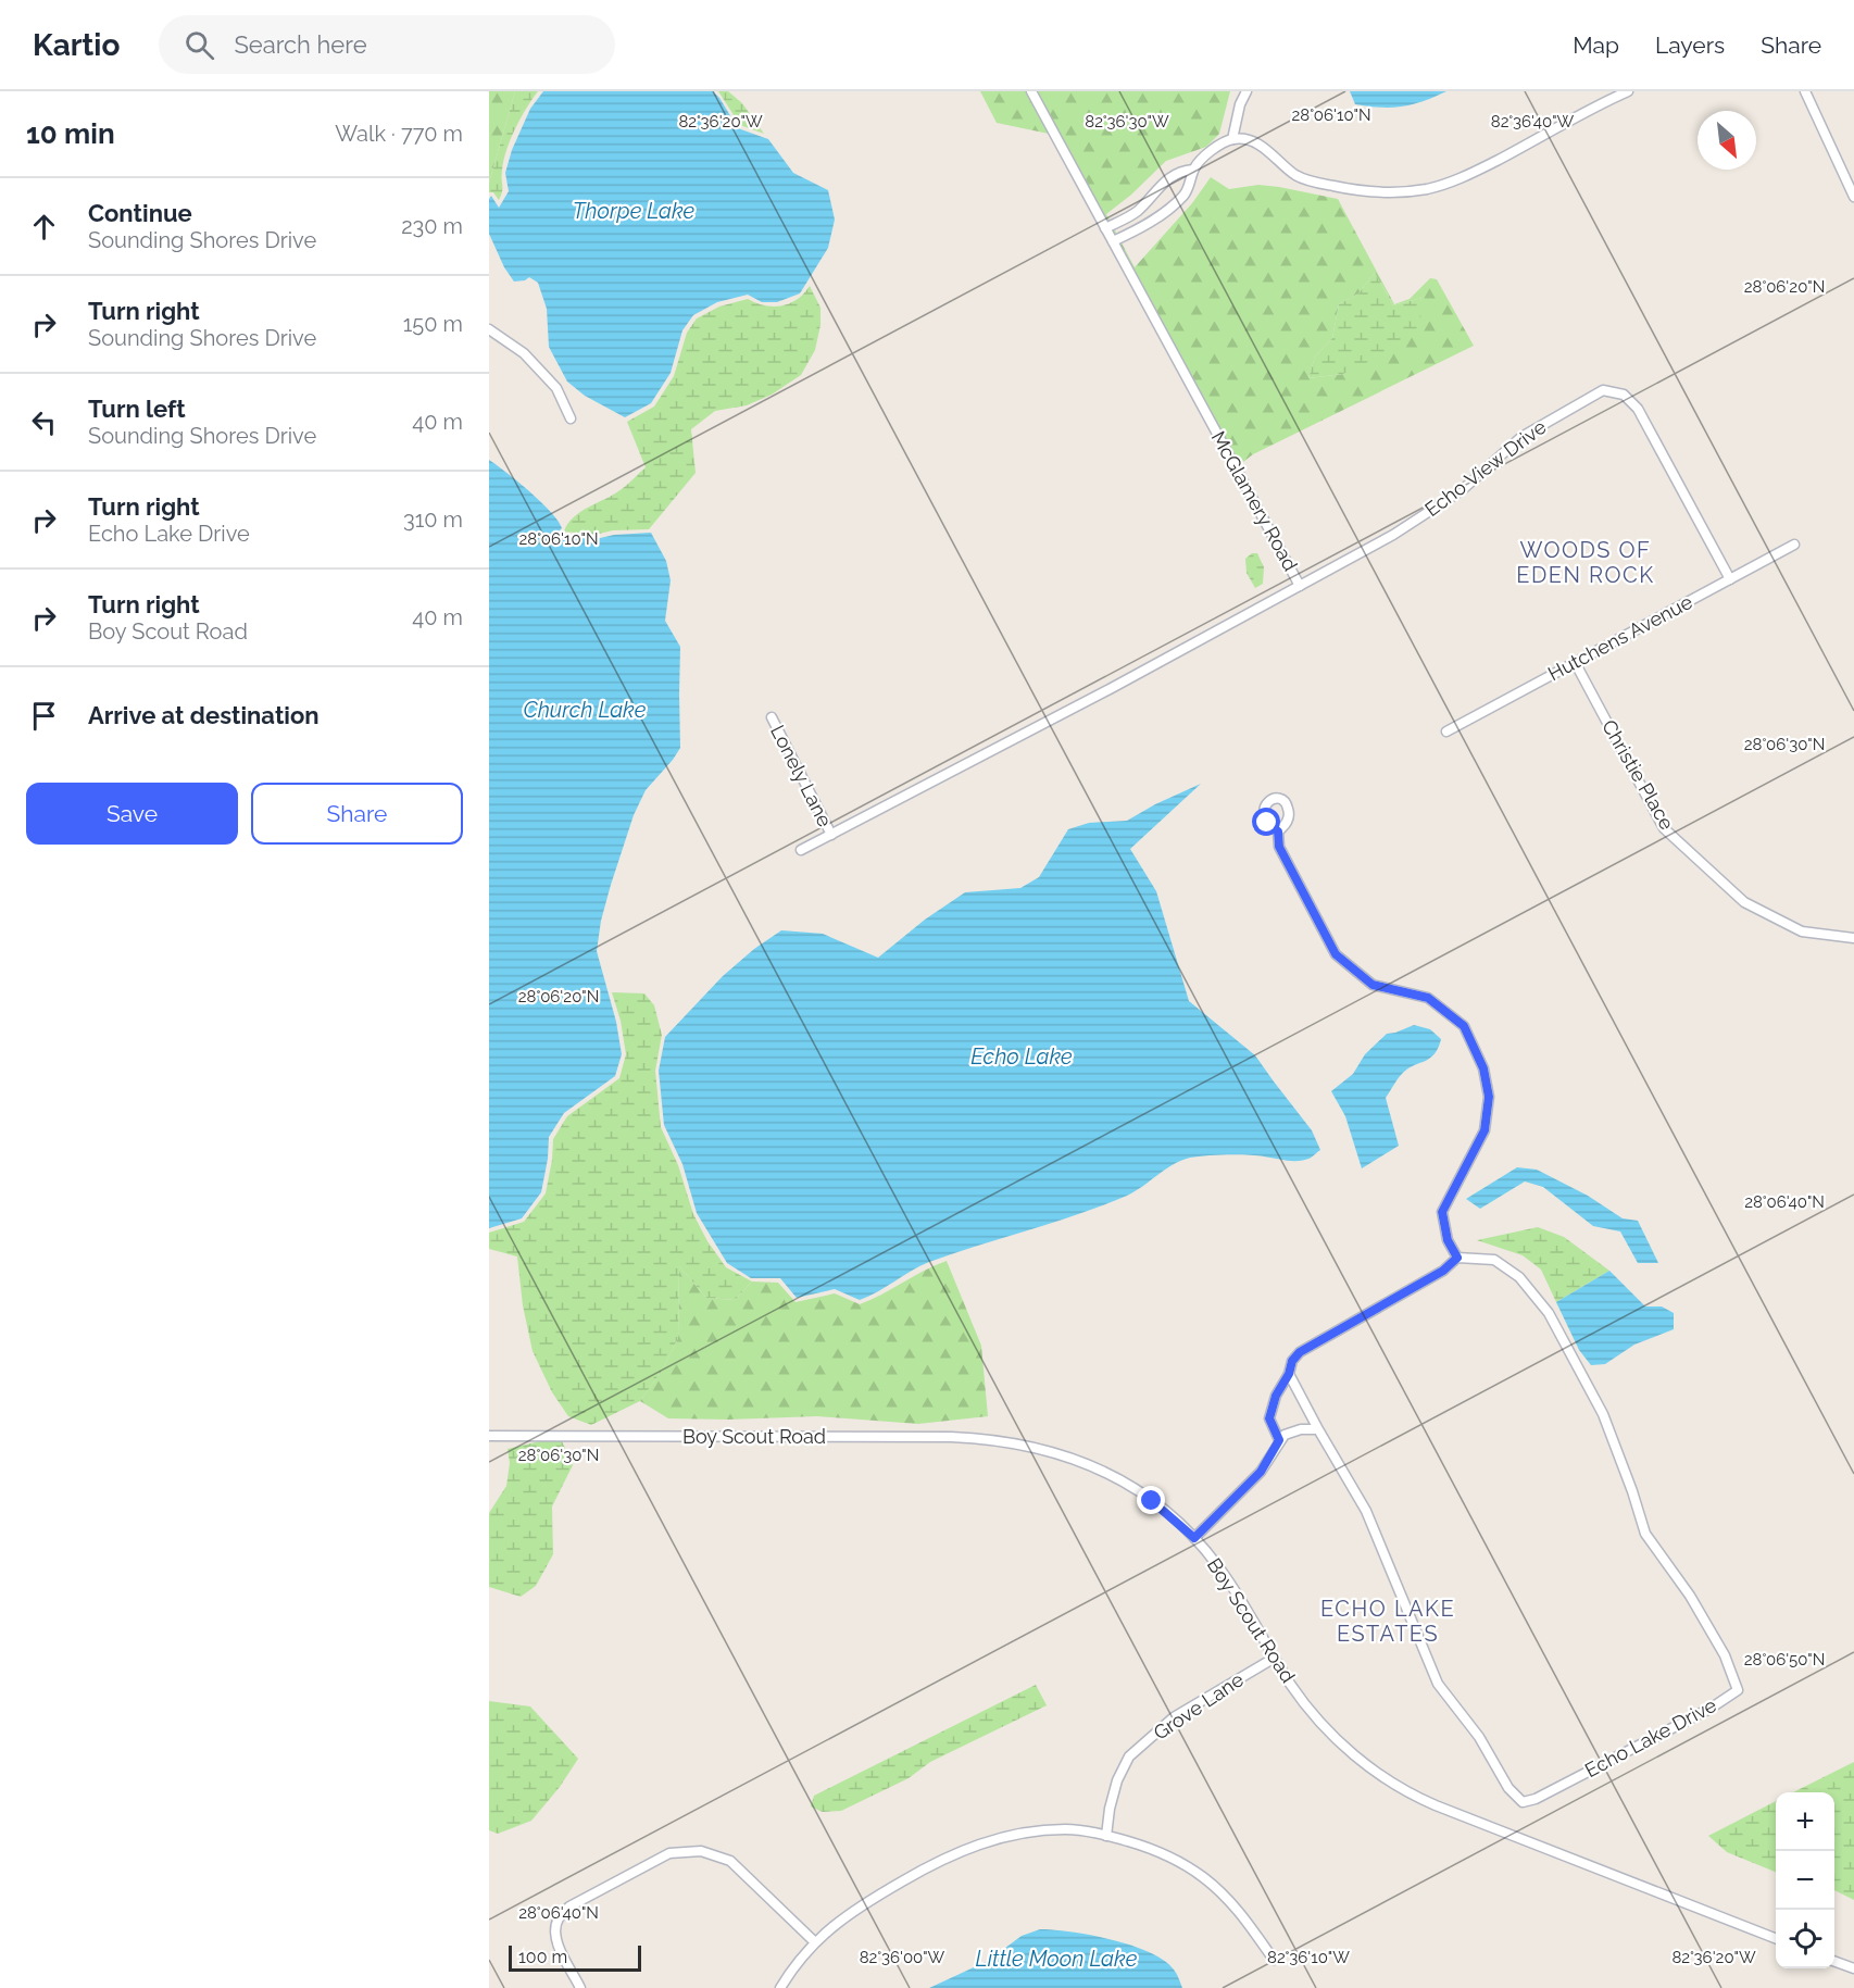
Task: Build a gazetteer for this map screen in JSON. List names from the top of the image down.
{
  "streets": {
    "street": [
      "Echo View Drive",
      "McGlamery Road",
      "Hutchens Avenue",
      "Christie Place",
      "Lonely Lane",
      "Boy Scout Road",
      "Grove Lane",
      "Echo Lake Drive"
    ]
  },
  "crossings": [
    ["Echo View Drive", "McGlamery Road"],
    ["Echo View Drive", "Hutchens Avenue"],
    ["McGlamery Road", "Lonely Lane"],
    ["Hutchens Avenue", "Christie Place"],
    ["Boy Scout Road", "Grove Lane"]
  ],
  "districts": ["WOODS OF EDEN ROCK", "ECHO LAKE ESTATES"],
  "water": [
    "Thorpe Lake",
    "Church Lake",
    "Echo Lake",
    "Little Moon Lake"
  ],
  "scale_bar": "100 m",
  "north": "bottom right",
  "page": {
    "header": "Kartio",
    "search": "Search here",
    "nav": ["Map", "Layers", "Share"],
    "heading": ["10 min", "Walk · 770 m"],
    "list": [
      ["Continue", "Sounding Shores Drive", "230 m"],
      ["Turn right", "Sounding Shores Drive", "150 m"],
      ["Turn left", "Sounding Shores Drive", "40 m"],
      ["Turn right", "Echo Lake Drive", "310 m"],
      ["Turn right", "Boy Scout Road", "40 m"],
      "Arrive at destination"
    ],
    "buttons": ["Save", "Share"],
    "map_buttons": ["+", "−"],
    "scale": "100 m"
  },
  "coordinates": [
    "28°06'10\"N",
    "82°36'20\"W",
    "82°36'30\"W",
    "82°36'40\"W",
    "28°06'20\"N",
    "28°06'30\"N",
    "28°06'40\"N",
    "28°06'50\"N",
    "82°36'00\"W",
    "82°36'10\"W"
  ]
}
